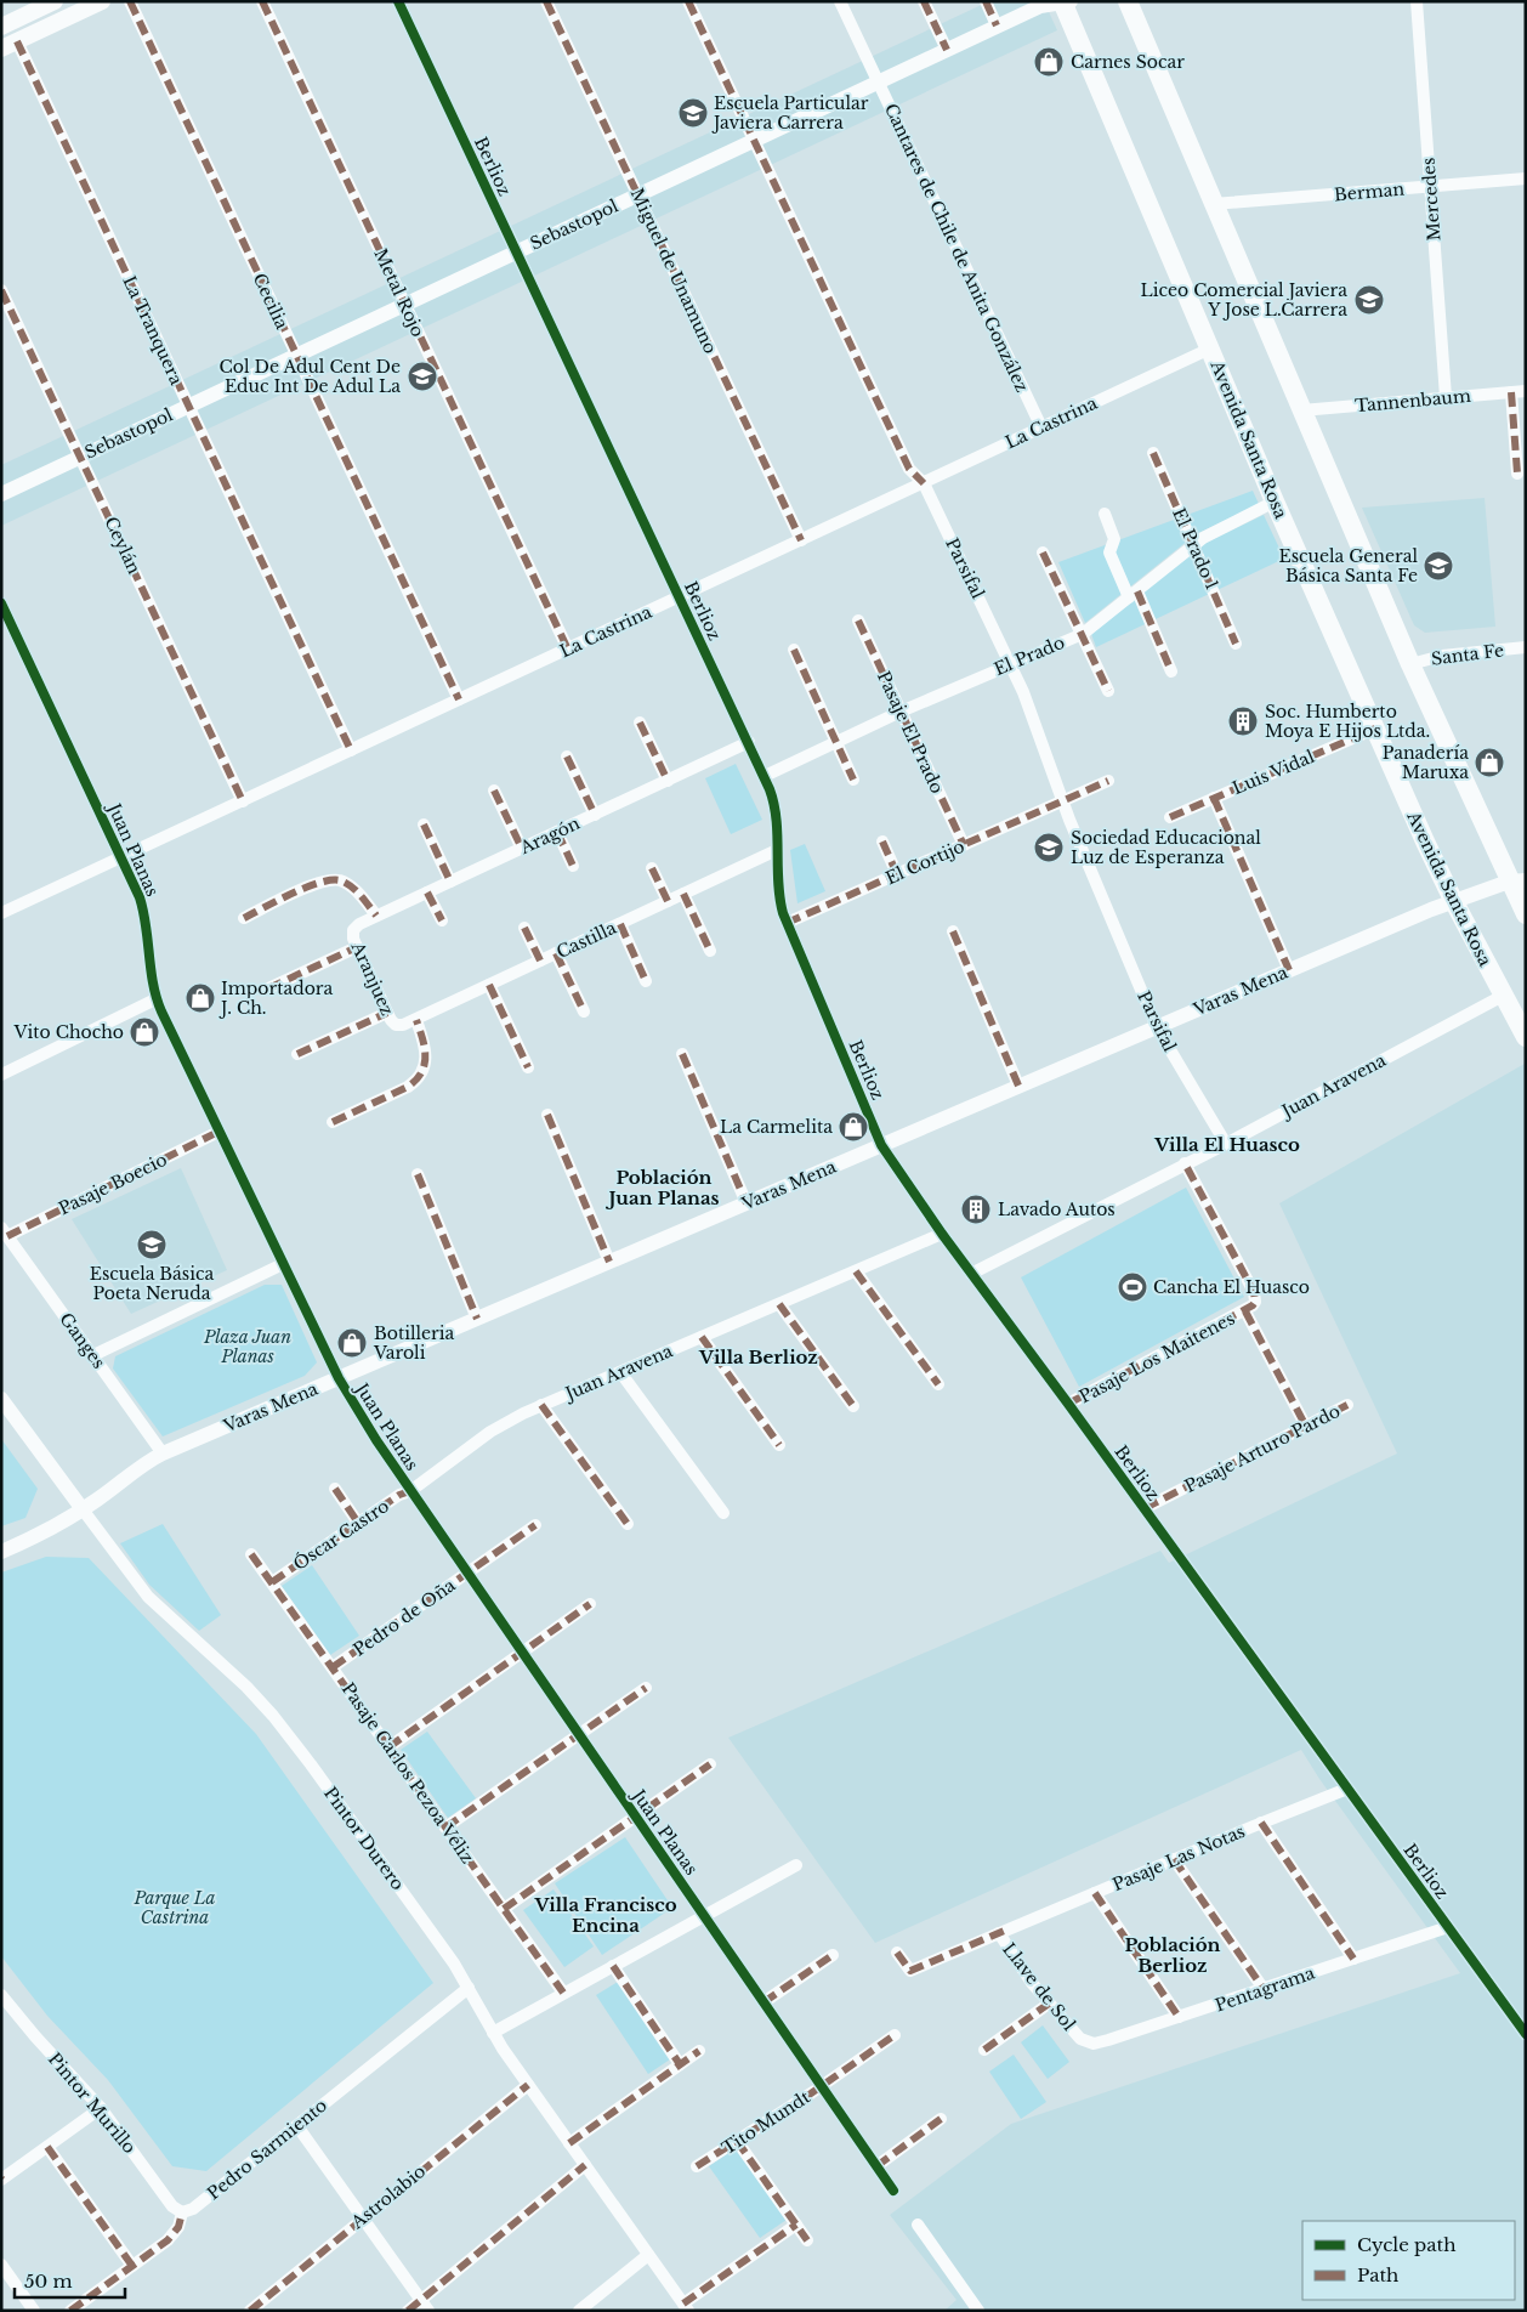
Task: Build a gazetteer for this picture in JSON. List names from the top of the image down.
{
  "streets": {
    "main road": ["Avenida Santa Rosa"],
    "street": [
      "Berlioz",
      "Berman",
      "Mercedes",
      "Sebastopol",
      "Cantares de Chile de Anita González",
      "Miguel de Unamuno",
      "Metal Rojo",
      "Cecilia",
      "La Tranquera",
      "Tannenbaum",
      "La Castrina",
      "Ceylán",
      "El Prado 1",
      "Parsifal",
      "Santa Fe",
      "El Prado",
      "Pasaje El Prado",
      "Luis Vidal",
      "Aragón",
      "Juan Planas",
      "El Cortijo",
      "Castilla",
      "Aranjuez",
      "Varas Mena",
      "Juan Aravena",
      "Pasaje Boecio",
      "Ganges",
      "Pasaje Los Maitenes",
      "Pasaje Arturo Pardo",
      "Óscar Castro",
      "Pedro de Oña",
      "Pasaje Carlos Pezoa Véliz",
      "Pintor Durero",
      "Pasaje Las Notas",
      "Llave de Sol",
      "Pentagrama",
      "Pintor Murillo",
      "Tito Mundt",
      "Pedro Sarmiento",
      "Astrolabio"
    ]
  },
  "crossings": [
    ["Berlioz", "Sebastopol"],
    ["Berlioz", "La Castrina"],
    ["Berlioz", "El Prado"],
    ["Berlioz", "Aragón"],
    ["Berlioz", "El Cortijo"],
    ["Berlioz", "Castilla"],
    ["Berlioz", "Varas Mena"],
    ["Berlioz", "Juan Aravena"],
    ["Berlioz", "Pasaje Los Maitenes"],
    ["Berlioz", "Pasaje Arturo Pardo"],
    ["Berlioz", "Pasaje Las Notas"],
    ["Berlioz", "Pentagrama"],
    ["Berman", "Mercedes"],
    ["Mercedes", "Tannenbaum"],
    ["Sebastopol", "Cantares de Chile de Anita González"],
    ["Sebastopol", "Miguel de Unamuno"],
    ["Sebastopol", "Metal Rojo"],
    ["Sebastopol", "Cecilia"],
    ["Sebastopol", "La Tranquera"],
    ["Sebastopol", "Avenida Santa Rosa"],
    ["Sebastopol", "Ceylán"],
    ["Sebastopol", "Parsifal"],
    ["Cantares de Chile de Anita González", "La Castrina"],
    ["Miguel de Unamuno", "La Castrina"],
    ["Metal Rojo", "La Castrina"],
    ["Cecilia", "La Castrina"],
    ["La Tranquera", "La Castrina"],
    ["La Castrina", "Avenida Santa Rosa"],
    ["La Castrina", "Ceylán"],
    ["La Castrina", "Parsifal"],
    ["La Castrina", "Juan Planas"],
    ["Avenida Santa Rosa", "El Prado"],
    ["Avenida Santa Rosa", "Luis Vidal"],
    ["Avenida Santa Rosa", "Varas Mena"],
    ["Avenida Santa Rosa", "Juan Aravena"],
    ["El Prado 1", "El Prado"],
    ["Parsifal", "El Prado"],
    ["Parsifal", "El Cortijo"],
    ["Parsifal", "Varas Mena"],
    ["Parsifal", "Juan Aravena"],
    ["El Prado", "Pasaje El Prado"],
    ["Pasaje El Prado", "El Cortijo"],
    ["Aragón", "Aranjuez"],
    ["Juan Planas", "Varas Mena"],
    ["Juan Planas", "Juan Aravena"],
    ["Juan Planas", "Pasaje Boecio"],
    ["Juan Planas", "Óscar Castro"],
    ["Juan Planas", "Pedro de Oña"],
    ["Juan Planas", "Tito Mundt"],
    ["Castilla", "Aranjuez"],
    ["Varas Mena", "Ganges"],
    ["Varas Mena", "Pintor Durero"],
    ["Juan Aravena", "Óscar Castro"],
    ["Pasaje Boecio", "Ganges"],
    ["Óscar Castro", "Pasaje Carlos Pezoa Véliz"],
    ["Pedro de Oña", "Pasaje Carlos Pezoa Véliz"],
    ["Pintor Durero", "Pedro Sarmiento"],
    ["Pintor Durero", "Astrolabio"],
    ["Pasaje Las Notas", "Llave de Sol"],
    ["Llave de Sol", "Pentagrama"],
    ["Pintor Murillo", "Pedro Sarmiento"]
  ],
  "districts": [
    "Villa El Huasco",
    "Población Juan Planas",
    "Villa Berlioz",
    "Villa Francisco Encina",
    "Población Berlioz"
  ],
  "parks": ["Plaza Juan Planas", "Parque La Castrina"],
  "places": {
    "shop": [
      "Carnes Socar",
      "Panadería Maruxa",
      "Importadora J. Ch.",
      "Vito Chocho",
      "La Carmelita",
      "Botilleria Varoli"
    ],
    "school or university": [
      "Escuela Particular Javiera Carrera",
      "Liceo Comercial Javiera Y Jose L.Carrera",
      "Col De Adul Cent De Educ Int De Adul La",
      "Escuela General Básica Santa Fe",
      "Sociedad Educacional Luz de Esperanza",
      "Escuela Básica Poeta Neruda"
    ],
    "building": ["Soc. Humberto Moya E Hijos Ltda.", "Lavado Autos"],
    "sports": ["Cancha El Huasco"]
  },
  "legend": ["Cycle path", "Path"],
  "scale_bar": "50 m"
}
